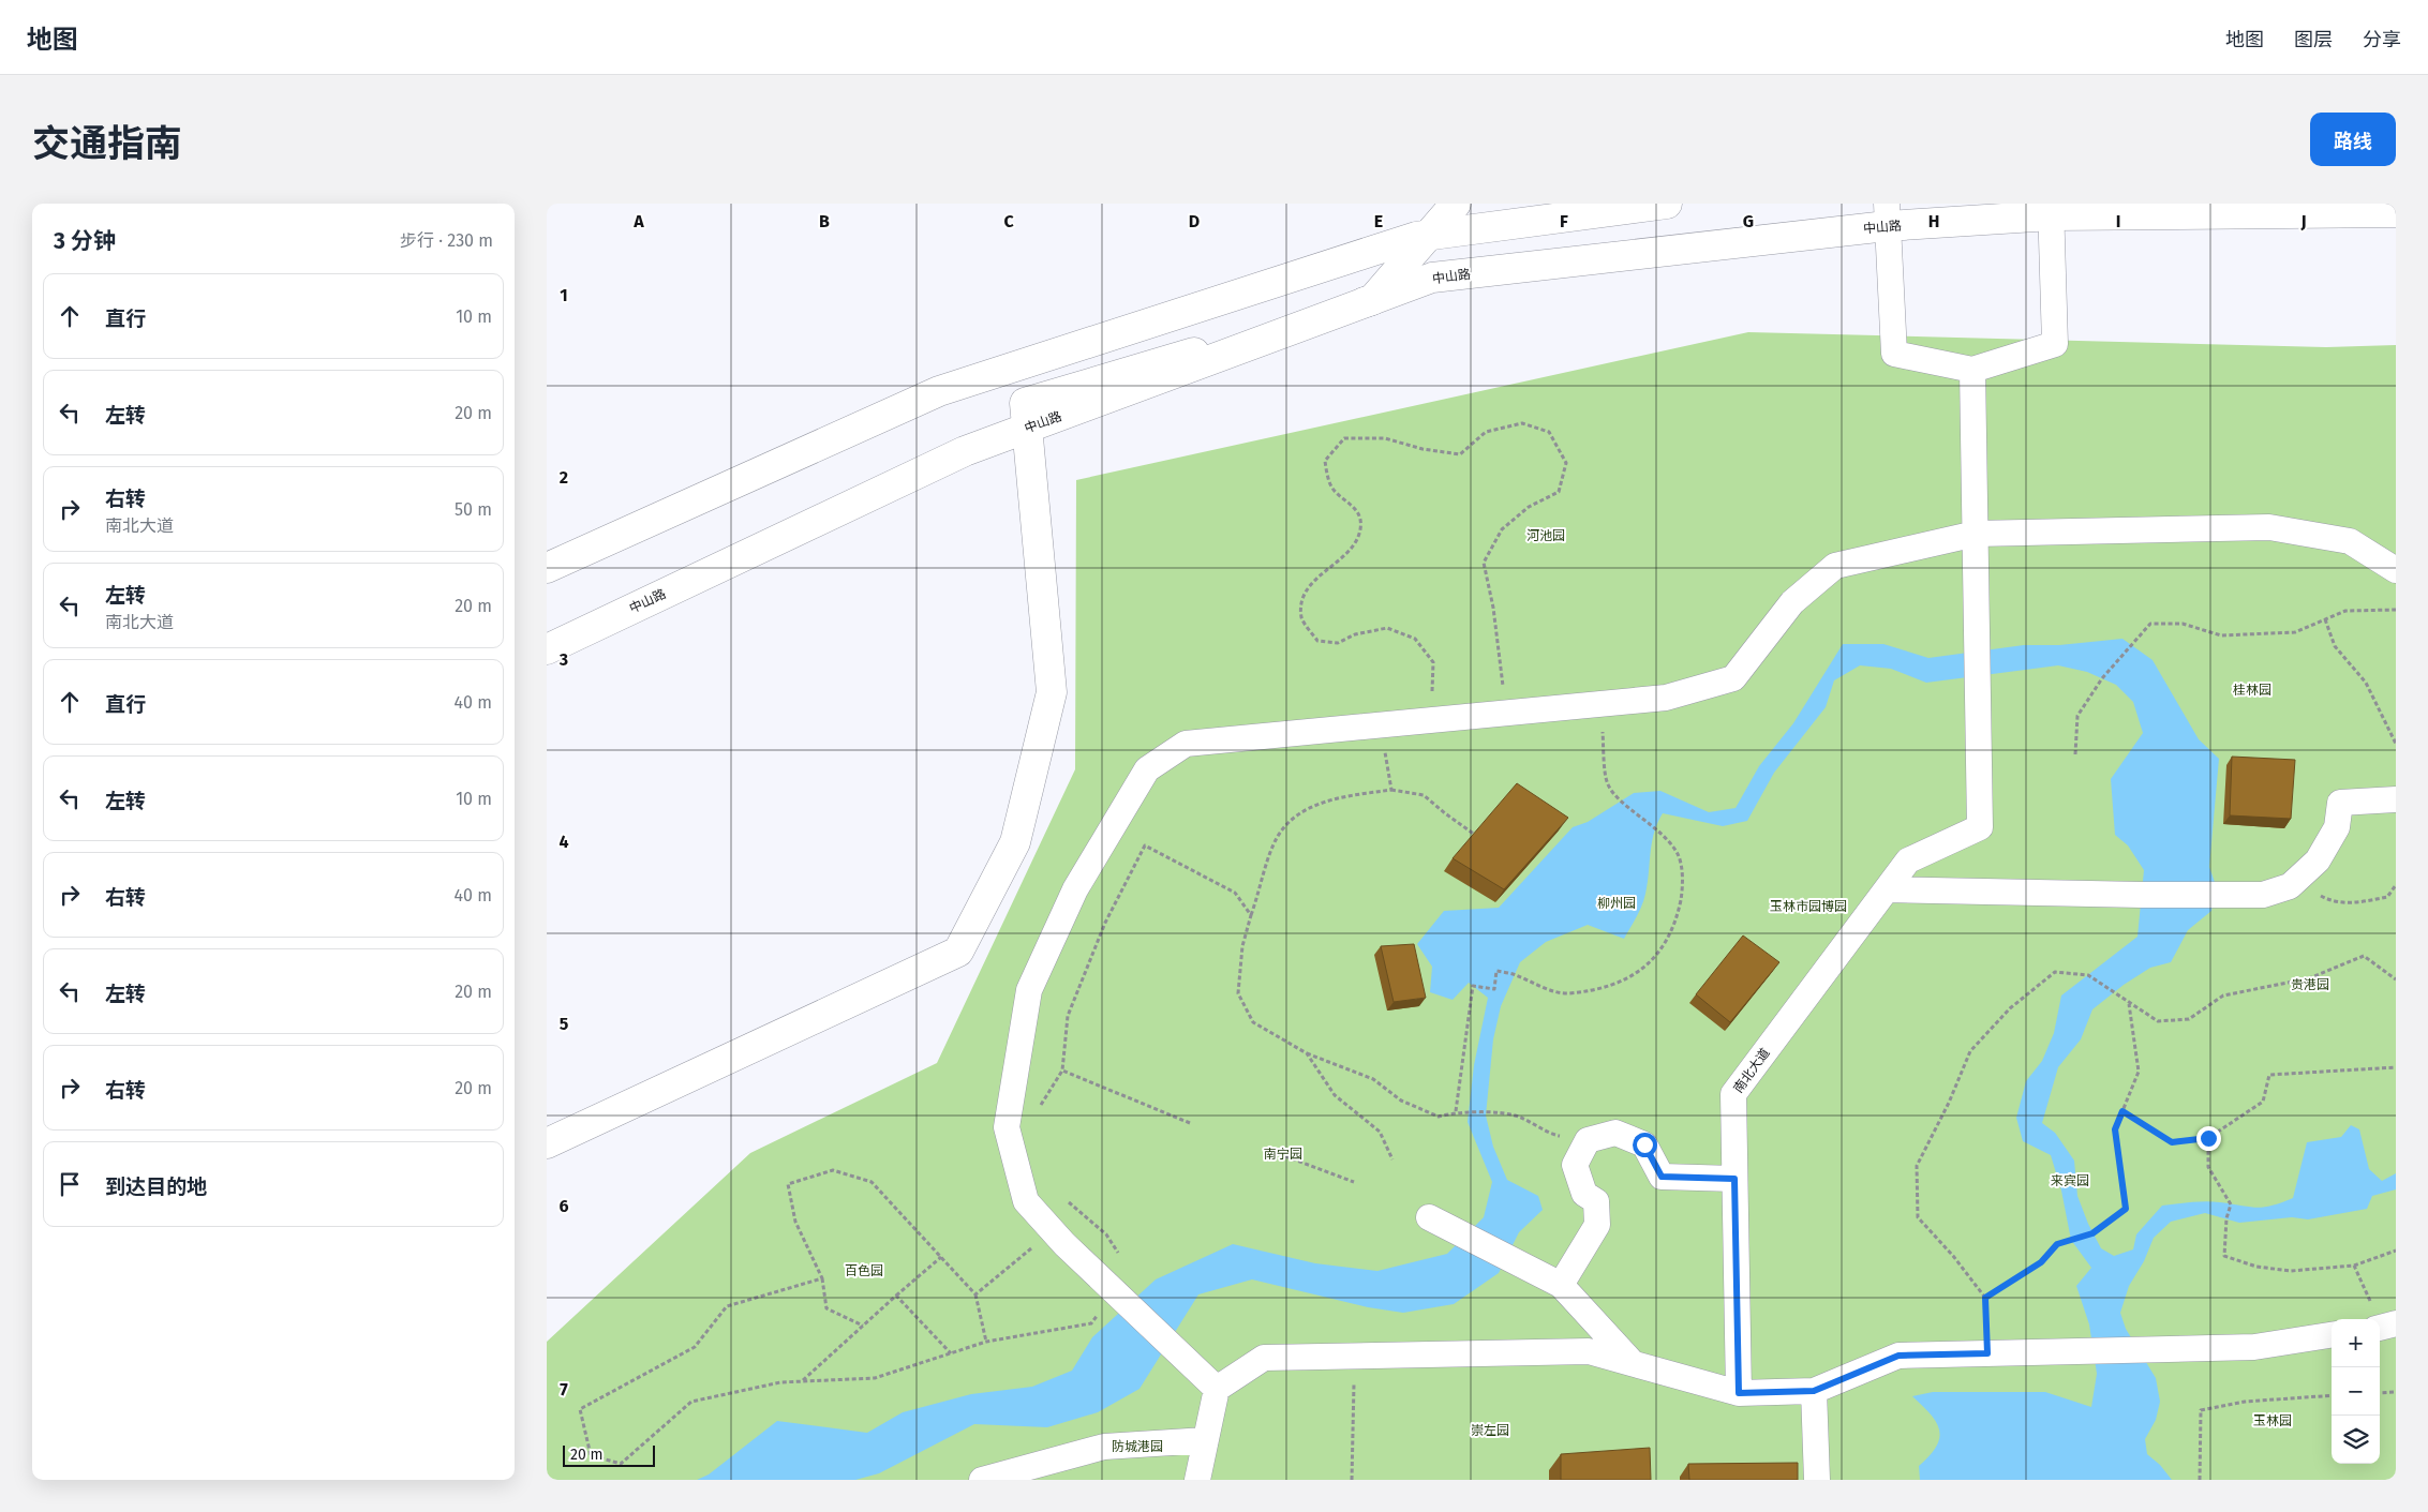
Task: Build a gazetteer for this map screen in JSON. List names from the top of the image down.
{
  "streets": {
    "main road": ["中山路"],
    "street": ["南北大道"]
  },
  "parks": [
    "河池园",
    "桂林园",
    "柳州园",
    "玉林市园博园",
    "贵港园",
    "南宁园",
    "来宾园",
    "百色园",
    "玉林园",
    "崇左园",
    "防城港园"
  ],
  "scale_bar": "20 m",
  "page": {
    "header": "地图",
    "nav": ["地图", "图层", "分享"],
    "title": "交通指南",
    "buttons": "路线",
    "heading": ["3 分钟", "步行 · 230 m"],
    "list": [
      ["直行", "10 m"],
      ["左转", "20 m"],
      ["右转", "南北大道", "50 m"],
      ["左转", "南北大道", "20 m"],
      ["直行", "40 m"],
      ["左转", "10 m"],
      ["右转", "40 m"],
      ["左转", "20 m"],
      ["右转", "20 m"],
      "到达目的地"
    ],
    "map_buttons": ["+", "−"],
    "scale": "20 m"
  },
  "grid": {
    "columns": [
      "A",
      "B",
      "C",
      "D",
      "E",
      "F",
      "G",
      "H",
      "I",
      "J"
    ],
    "rows": [
      "1",
      "2",
      "3",
      "4",
      "5",
      "6",
      "7"
    ]
  }
}
